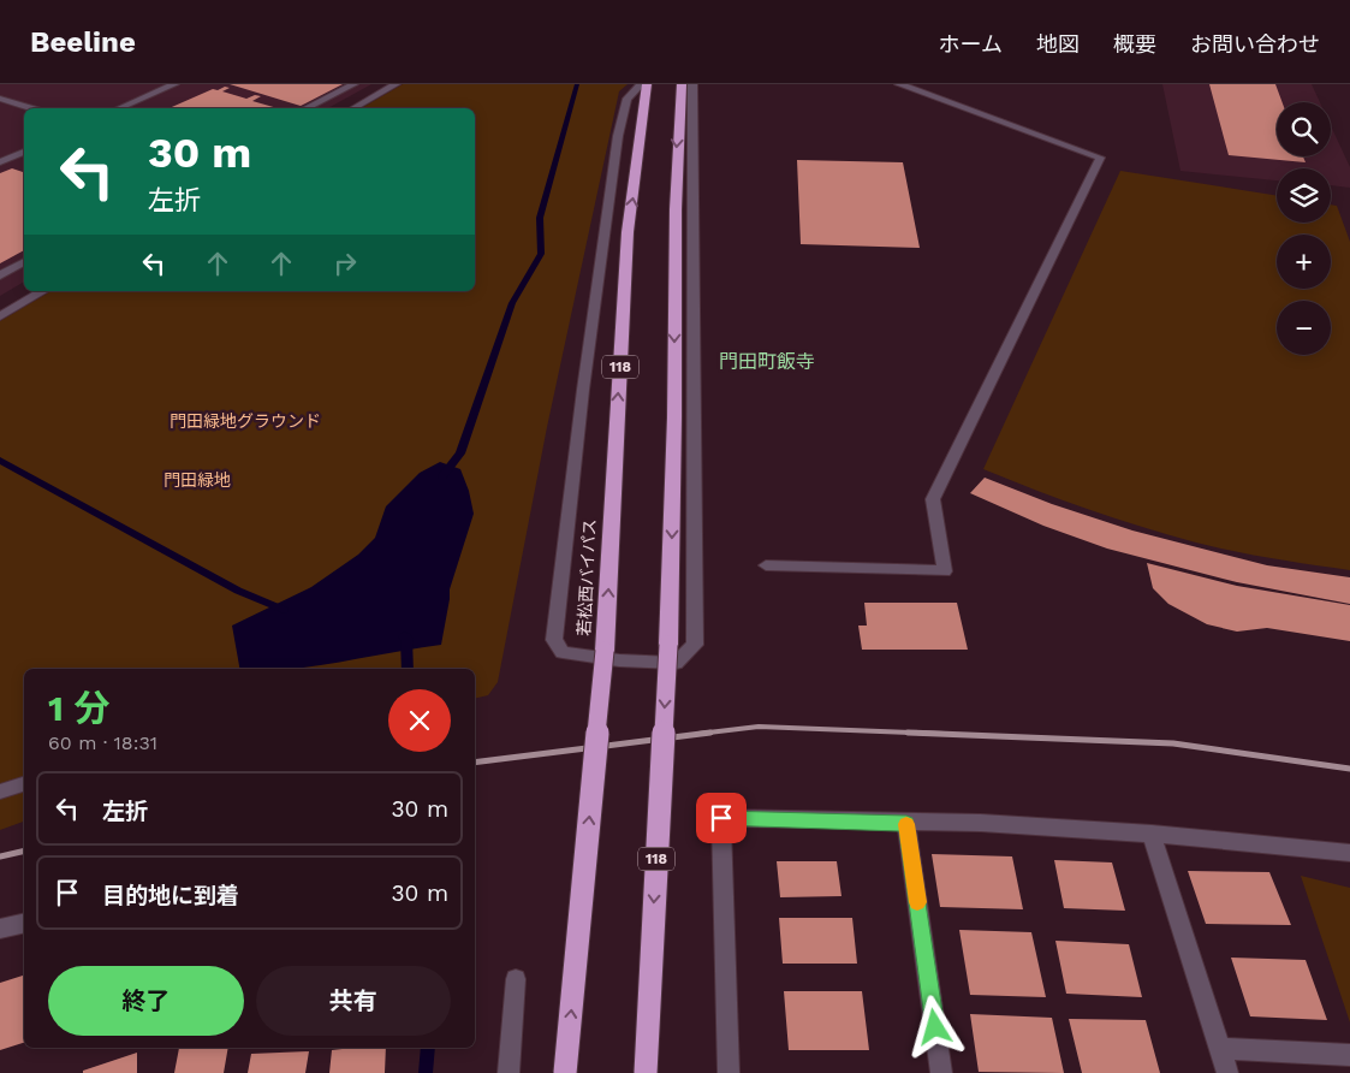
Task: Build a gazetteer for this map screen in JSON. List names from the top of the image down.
{
  "streets": {
    "highway": ["118", "若松西バイパス"]
  },
  "districts": ["門田町飯寺"],
  "parks": ["門田緑地グラウンド", "門田緑地"],
  "page": {
    "header": "Beeline",
    "nav": [
      "ホーム",
      "地図",
      "概要",
      "お問い合わせ"
    ],
    "map_buttons": ["+", "−"],
    "turn": ["30 m", "左折"],
    "heading": ["1 分", "60 m · 18:31"],
    "list": [
      {
        "name": "左折",
        "value": "30 m"
      },
      {
        "name": "目的地に到着",
        "value": "30 m"
      }
    ],
    "buttons": ["終了", "共有"]
  }
}
